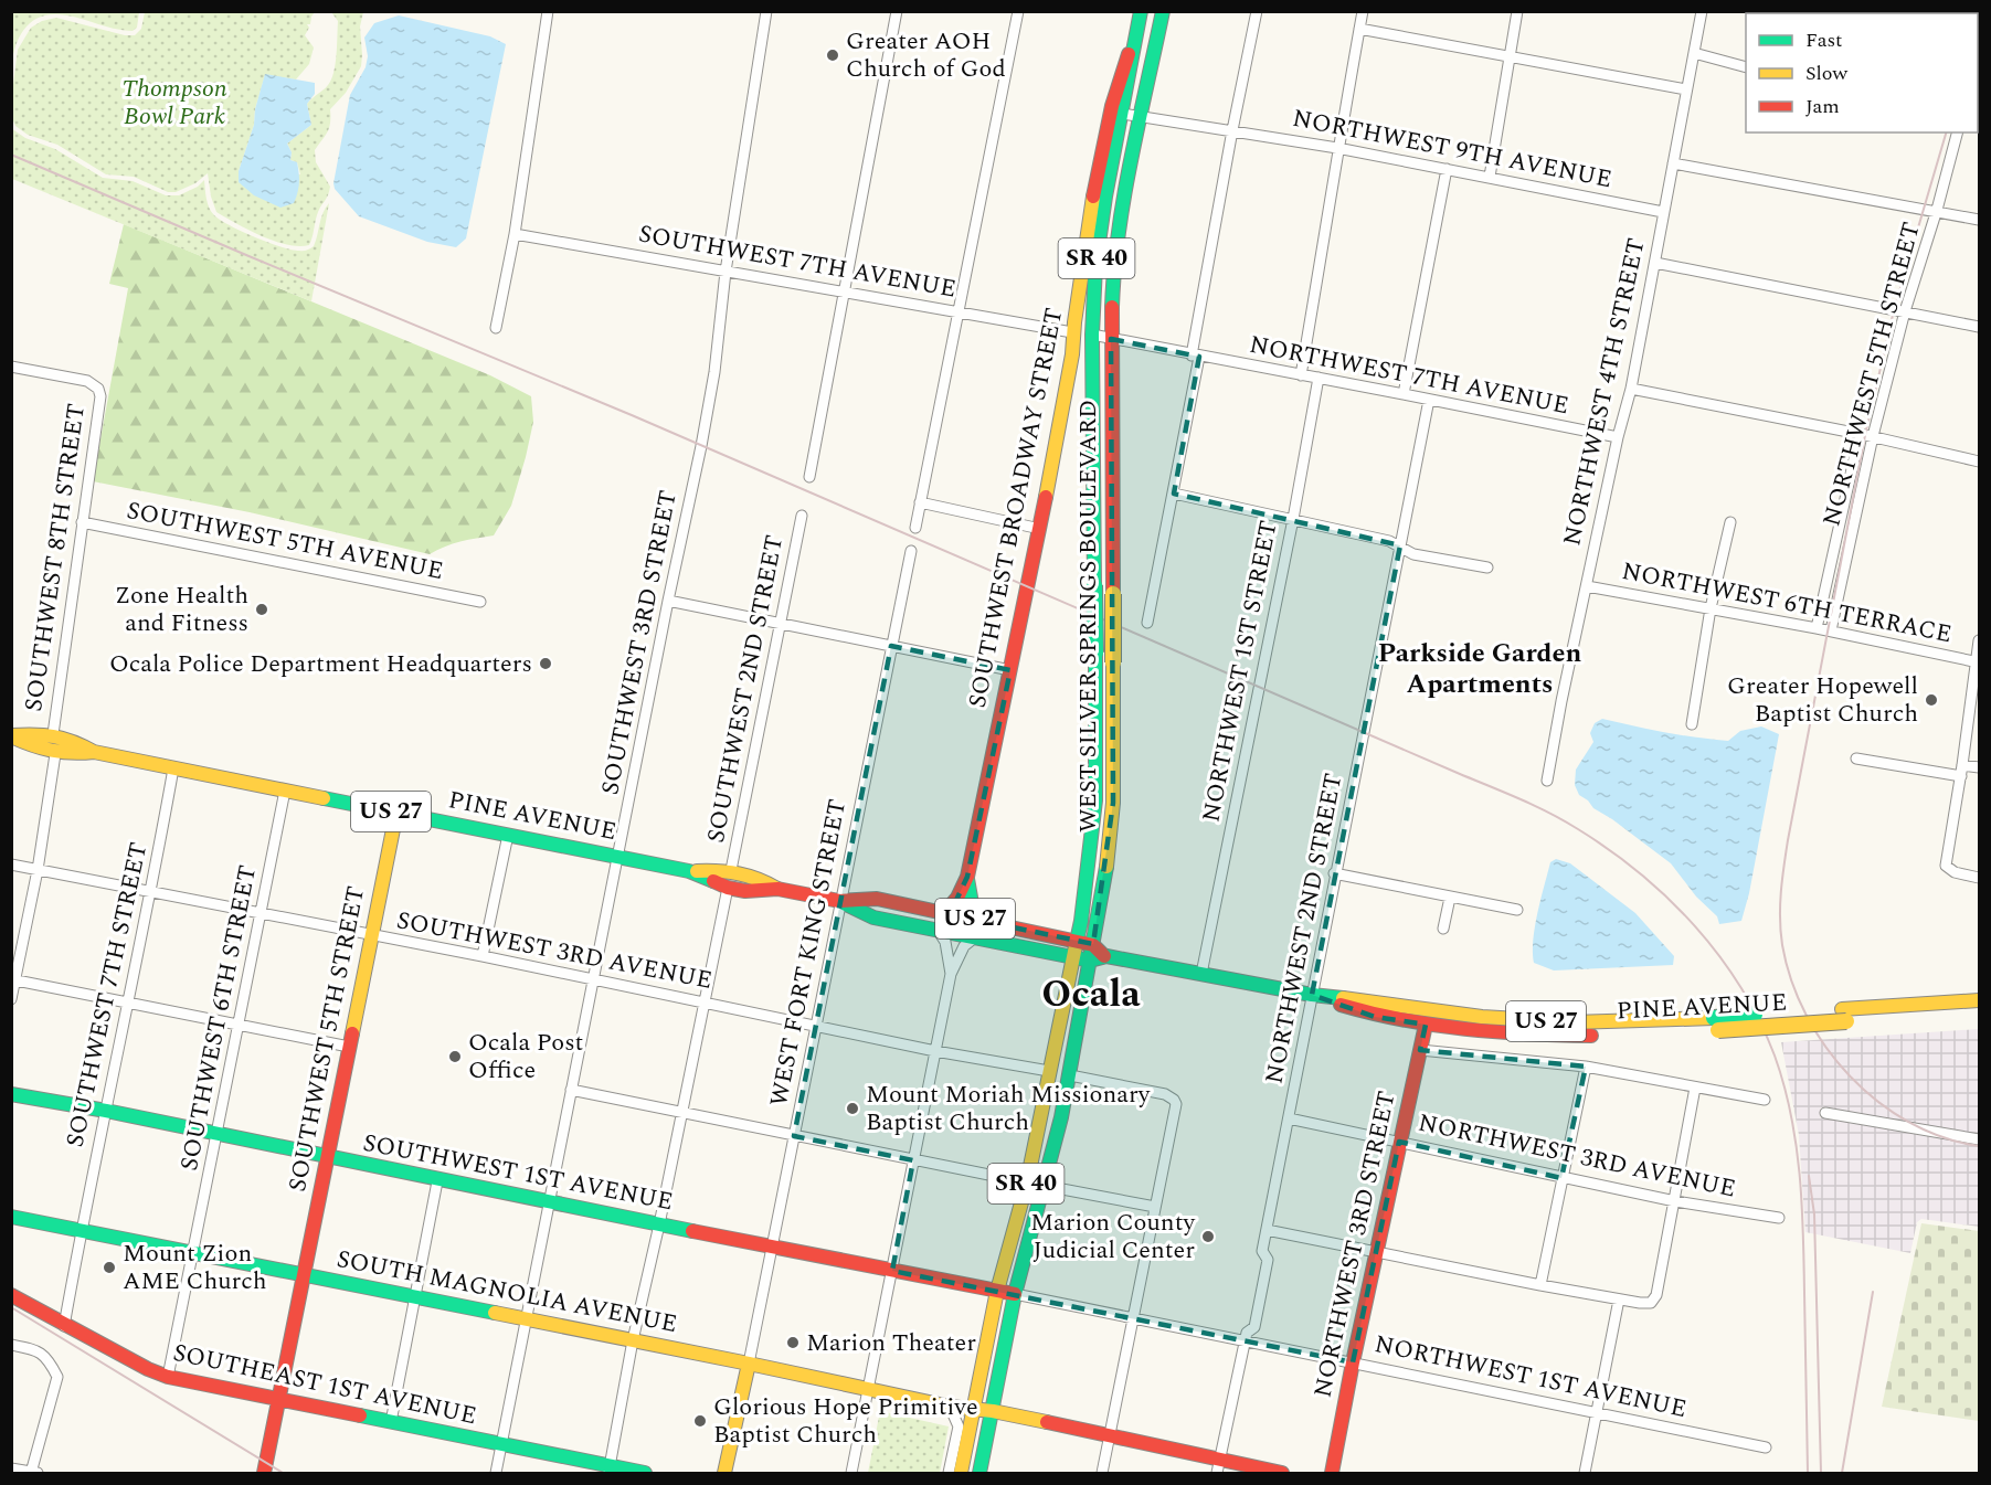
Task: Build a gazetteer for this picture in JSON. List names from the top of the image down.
{
  "streets": {
    "main road": [
      "SR 40",
      "SOUTHWEST BROADWAY STREET",
      "WEST SILVER SPRINGS BOULEVARD",
      "US 27",
      "PINE AVENUE",
      "SOUTHWEST 5TH STREET",
      "SOUTHWEST 1ST AVENUE",
      "NORTHWEST 3RD STREET",
      "SOUTH MAGNOLIA AVENUE",
      "SOUTHEAST 1ST AVENUE"
    ],
    "street": [
      "NORTHWEST 9TH AVENUE",
      "SOUTHWEST 7TH AVENUE",
      "NORTHWEST 5TH STREET",
      "NORTHWEST 7TH AVENUE",
      "NORTHWEST 4TH STREET",
      "SOUTHWEST 5TH AVENUE",
      "SOUTHWEST 8TH STREET",
      "NORTHWEST 6TH TERRACE",
      "SOUTHWEST 3RD STREET",
      "NORTHWEST 1ST STREET",
      "SOUTHWEST 2ND STREET",
      "NORTHWEST 2ND STREET",
      "SOUTHWEST 3RD AVENUE",
      "WEST FORT KING STREET",
      "SOUTHWEST 7TH STREET",
      "SOUTHWEST 6TH STREET",
      "NORTHWEST 3RD AVENUE",
      "NORTHWEST 1ST AVENUE"
    ]
  },
  "crossings": [
    ["NORTHWEST 9TH AVENUE", "NORTHWEST 4TH STREET"],
    ["NORTHWEST 9TH AVENUE", "WEST SILVER SPRINGS BOULEVARD"],
    ["SR 40", "WEST SILVER SPRINGS BOULEVARD"],
    ["SR 40", "PINE AVENUE"],
    ["SR 40", "SOUTHWEST 1ST AVENUE"],
    ["SR 40", "SOUTH MAGNOLIA AVENUE"],
    ["SR 40", "NORTHWEST 1ST AVENUE"],
    ["SOUTHWEST 7TH AVENUE", "SOUTHWEST BROADWAY STREET"],
    ["SOUTHWEST 7TH AVENUE", "SOUTHWEST 3RD STREET"],
    ["NORTHWEST 5TH STREET", "NORTHWEST 6TH TERRACE"],
    ["NORTHWEST 7TH AVENUE", "NORTHWEST 4TH STREET"],
    ["NORTHWEST 7TH AVENUE", "NORTHWEST 1ST STREET"],
    ["NORTHWEST 7TH AVENUE", "NORTHWEST 2ND STREET"],
    ["NORTHWEST 4TH STREET", "NORTHWEST 6TH TERRACE"],
    ["SOUTHWEST BROADWAY STREET", "WEST SILVER SPRINGS BOULEVARD"],
    ["SOUTHWEST BROADWAY STREET", "PINE AVENUE"],
    ["SOUTHWEST 5TH AVENUE", "SOUTHWEST 8TH STREET"],
    ["SOUTHWEST 8TH STREET", "PINE AVENUE"],
    ["WEST SILVER SPRINGS BOULEVARD", "PINE AVENUE"],
    ["WEST SILVER SPRINGS BOULEVARD", "SOUTHWEST 3RD AVENUE"],
    ["WEST SILVER SPRINGS BOULEVARD", "SOUTHWEST 1ST AVENUE"],
    ["WEST SILVER SPRINGS BOULEVARD", "SOUTH MAGNOLIA AVENUE"],
    ["SOUTHWEST 3RD STREET", "PINE AVENUE"],
    ["SOUTHWEST 3RD STREET", "SOUTHWEST 3RD AVENUE"],
    ["SOUTHWEST 3RD STREET", "SOUTHWEST 1ST AVENUE"],
    ["SOUTHWEST 3RD STREET", "SOUTH MAGNOLIA AVENUE"],
    ["SOUTHWEST 3RD STREET", "SOUTHEAST 1ST AVENUE"],
    ["NORTHWEST 1ST STREET", "PINE AVENUE"],
    ["SOUTHWEST 2ND STREET", "PINE AVENUE"],
    ["PINE AVENUE", "NORTHWEST 2ND STREET"],
    ["PINE AVENUE", "WEST FORT KING STREET"],
    ["PINE AVENUE", "SOUTHWEST 7TH STREET"],
    ["PINE AVENUE", "SOUTHWEST 6TH STREET"],
    ["PINE AVENUE", "SOUTHWEST 5TH STREET"],
    ["PINE AVENUE", "NORTHWEST 3RD STREET"],
    ["NORTHWEST 2ND STREET", "NORTHWEST 3RD AVENUE"],
    ["NORTHWEST 2ND STREET", "SOUTH MAGNOLIA AVENUE"],
    ["NORTHWEST 2ND STREET", "NORTHWEST 1ST AVENUE"],
    ["SOUTHWEST 3RD AVENUE", "WEST FORT KING STREET"],
    ["SOUTHWEST 3RD AVENUE", "SOUTHWEST 7TH STREET"],
    ["SOUTHWEST 3RD AVENUE", "SOUTHWEST 6TH STREET"],
    ["SOUTHWEST 3RD AVENUE", "SOUTHWEST 5TH STREET"],
    ["WEST FORT KING STREET", "SOUTHWEST 1ST AVENUE"],
    ["WEST FORT KING STREET", "SOUTH MAGNOLIA AVENUE"],
    ["SOUTHWEST 7TH STREET", "SOUTHWEST 1ST AVENUE"],
    ["SOUTHWEST 7TH STREET", "SOUTH MAGNOLIA AVENUE"],
    ["SOUTHWEST 7TH STREET", "SOUTHEAST 1ST AVENUE"],
    ["SOUTHWEST 6TH STREET", "SOUTHWEST 1ST AVENUE"],
    ["SOUTHWEST 6TH STREET", "SOUTH MAGNOLIA AVENUE"],
    ["SOUTHWEST 6TH STREET", "SOUTHEAST 1ST AVENUE"],
    ["SOUTHWEST 5TH STREET", "SOUTHWEST 1ST AVENUE"],
    ["SOUTHWEST 5TH STREET", "SOUTH MAGNOLIA AVENUE"],
    ["SOUTHWEST 5TH STREET", "SOUTHEAST 1ST AVENUE"],
    ["NORTHWEST 3RD AVENUE", "NORTHWEST 3RD STREET"],
    ["SOUTHWEST 1ST AVENUE", "NORTHWEST 1ST AVENUE"],
    ["NORTHWEST 3RD STREET", "NORTHWEST 1ST AVENUE"]
  ],
  "districts": ["Parkside Garden Apartments", "Ocala"],
  "parks": ["Thompson Bowl Park"],
  "places": [
    "Greater AOH Church of God",
    "Zone Health and Fitness",
    "Ocala Police Department Headquarters",
    "Greater Hopewell Baptist Church",
    "Ocala Post Office",
    "Mount Moriah Missionary Baptist Church",
    "Marion County Judicial Center",
    "Mount Zion AME Church",
    "Marion Theater",
    "Glorious Hope Primitive Baptist Church"
  ],
  "legend": ["Fast", "Slow", "Jam"]
}
